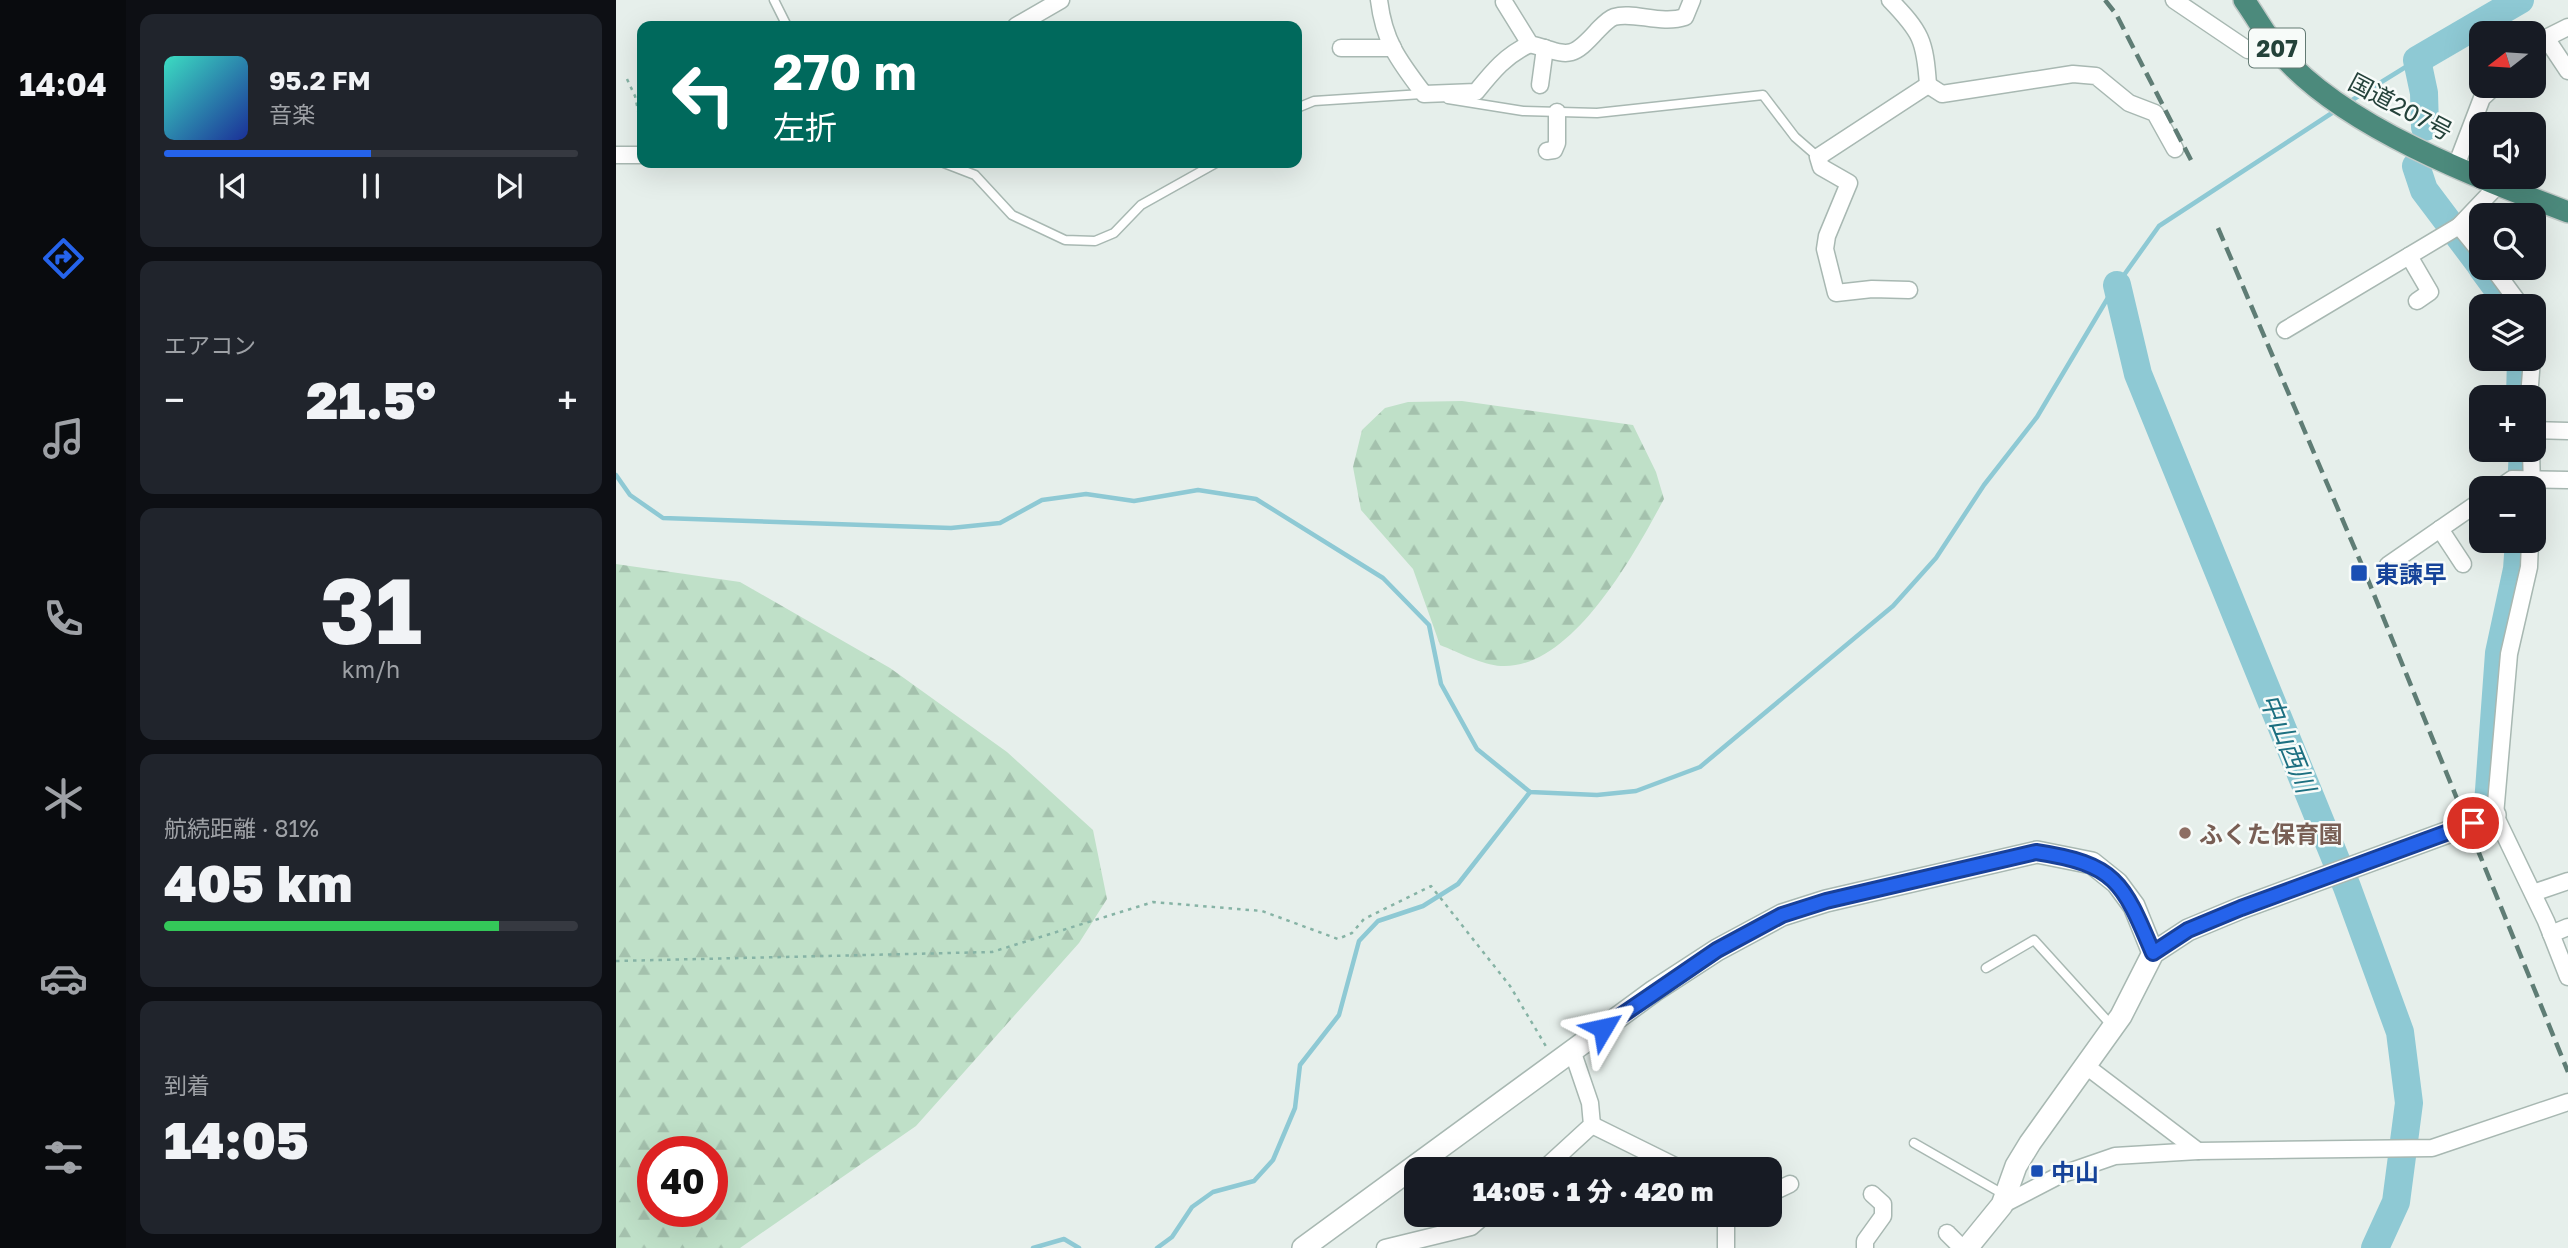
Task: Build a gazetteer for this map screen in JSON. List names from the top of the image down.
{
  "streets": {
    "highway": ["207", "国道207号"]
  },
  "water": ["中山西川"],
  "places": {
    "transit": ["東諫早", "中山"],
    "other": ["ふくた保育園"]
  },
  "north": "left",
  "page": {
    "tabs": "14:04",
    "map_buttons": ["+", "−"],
    "turn": ["270 m", "左折"],
    "song": ["95.2 FM", "音楽"],
    "tile": [
      "エアコン",
      ["31", "km/h"],
      ["航続距離 · 81%", "405 km"],
      ["到着", "14:05"]
    ],
    "heat": ["−", "21.5°", "+"],
    "limit": "40",
    "trip": "14:05 · 1 分 · 420 m"
  }
}
